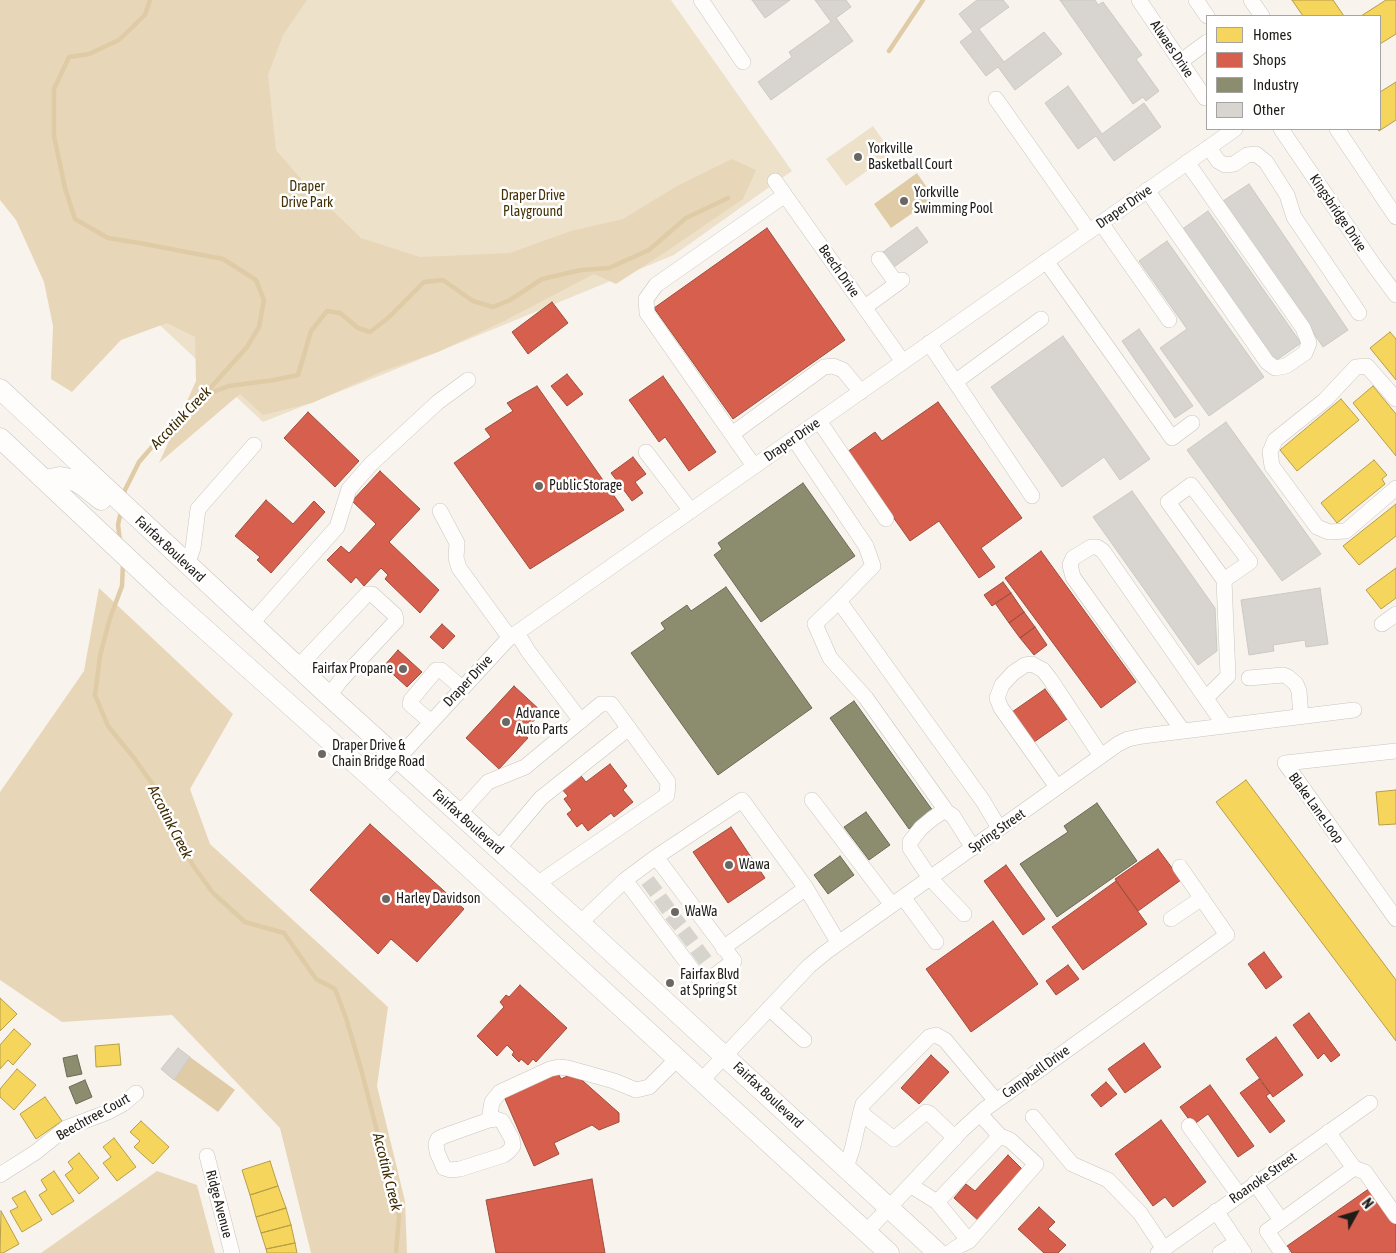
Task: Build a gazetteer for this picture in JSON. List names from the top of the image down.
{
  "streets": {
    "main road": ["Fairfax Boulevard"],
    "street": [
      "Alwaes Drive",
      "Draper Drive",
      "Kingsbridge Drive",
      "Beech Drive",
      "Blake Lane Loop",
      "Spring Street",
      "Campbell Drive",
      "Beechtree Court",
      "Roanoke Street",
      "Ridge Avenue"
    ]
  },
  "crossings": [
    ["Draper Drive", "Beech Drive"],
    ["Draper Drive", "Fairfax Boulevard"],
    ["Fairfax Boulevard", "Spring Street"],
    ["Fairfax Boulevard", "Campbell Drive"]
  ],
  "water": ["Accotink Creek"],
  "parks": ["Draper Drive Park", "Draper Drive Playground"],
  "places": [
    "Yorkville Basketball Court",
    "Yorkville Swimming Pool",
    "Public Storage",
    "Fairfax Propane",
    "Advance Auto Parts",
    "Draper Drive & Chain Bridge Road",
    "Wawa",
    "Harley Davidson",
    "WaWa",
    "Fairfax Blvd at Spring St"
  ],
  "legend": [
    "Homes",
    "Shops",
    "Industry",
    "Other"
  ],
  "north": "top right"
}
